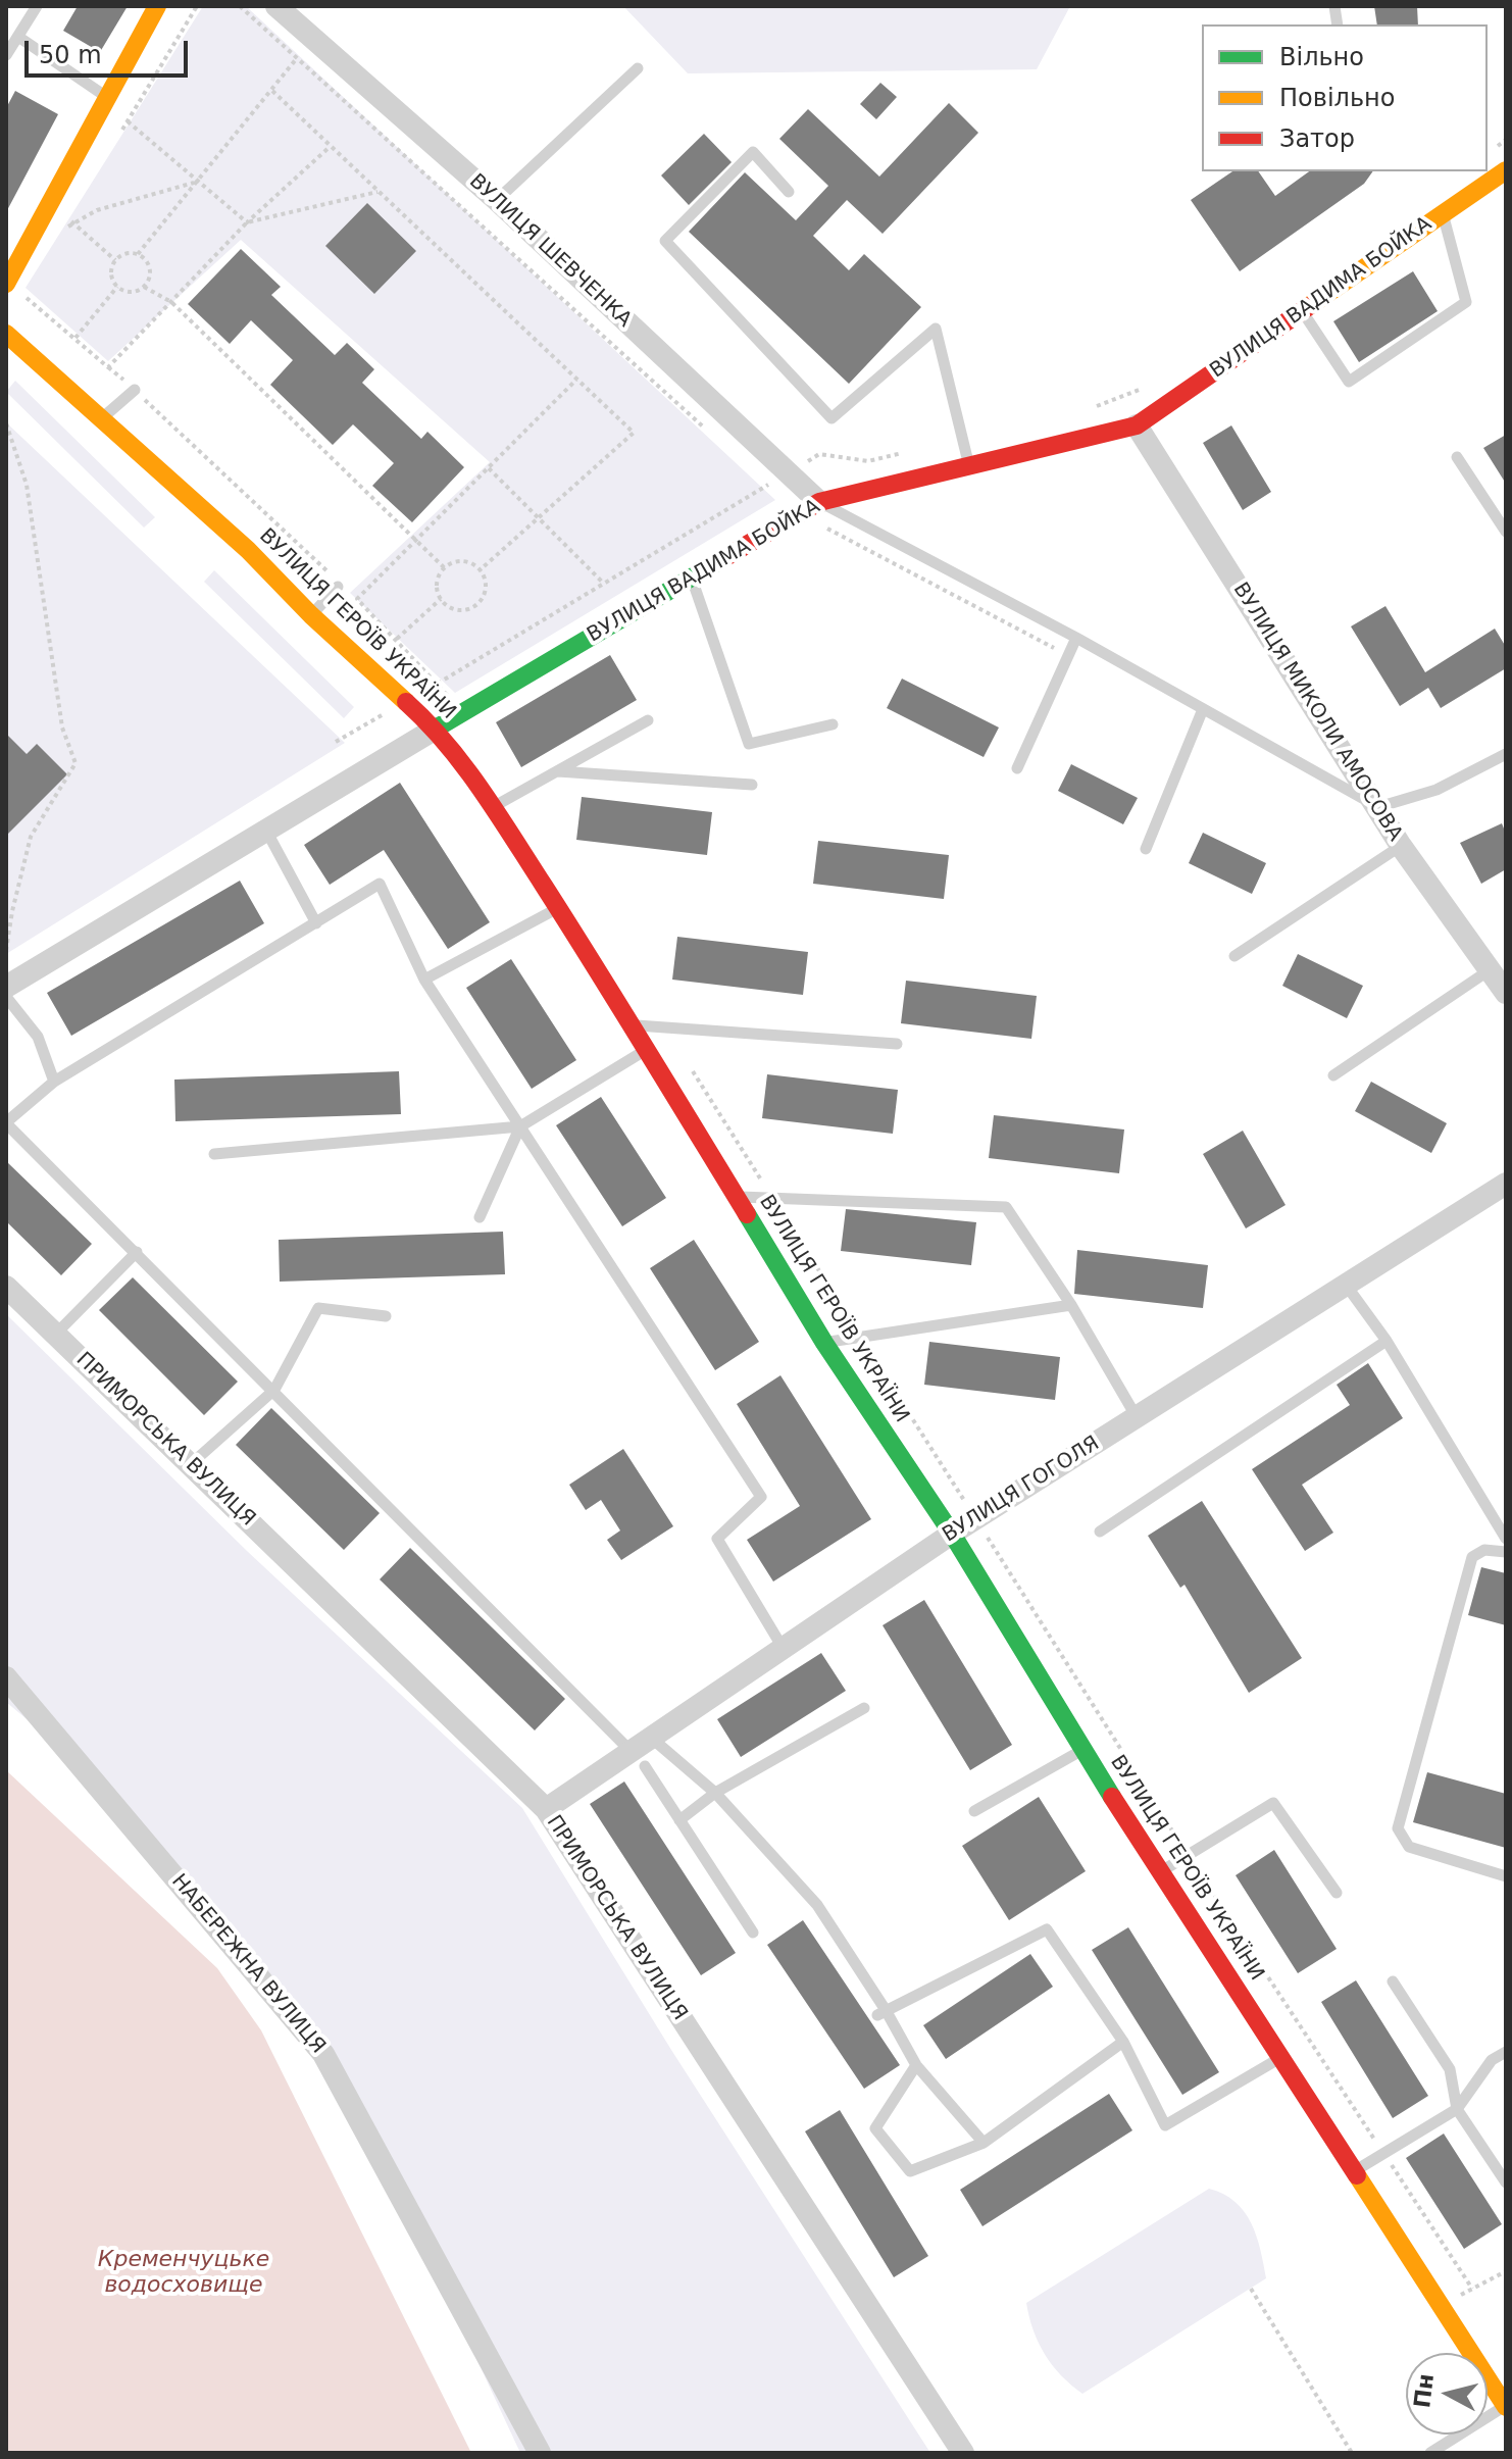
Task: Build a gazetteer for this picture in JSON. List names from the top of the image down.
{
  "streets": {
    "main road": ["ВУЛИЦЯ ВАДИМА БОЙКА", "ВУЛИЦЯ ГЕРОЇВ УКРАЇНИ"],
    "street": [
      "ВУЛИЦЯ ШЕВЧЕНКА",
      "ВУЛИЦЯ МИКОЛИ АМОСОВА",
      "ПРИМОРСЬКА ВУЛИЦЯ",
      "ВУЛИЦЯ ГОГОЛЯ",
      "НАБЕРЕЖНА ВУЛИЦЯ"
    ]
  },
  "crossings": [
    ["ВУЛИЦЯ ШЕВЧЕНКА", "ВУЛИЦЯ ВАДИМА БОЙКА"],
    ["ВУЛИЦЯ ВАДИМА БОЙКА", "ВУЛИЦЯ ГЕРОЇВ УКРАЇНИ"],
    ["ВУЛИЦЯ ВАДИМА БОЙКА", "ВУЛИЦЯ МИКОЛИ АМОСОВА"],
    ["ВУЛИЦЯ ГЕРОЇВ УКРАЇНИ", "ВУЛИЦЯ ГОГОЛЯ"],
    ["ПРИМОРСЬКА ВУЛИЦЯ", "ВУЛИЦЯ ГОГОЛЯ"]
  ],
  "water": ["Кременчуцьке водосховище"],
  "legend": ["Вільно", "Повільно", "Затор"],
  "scale_bar": "50 m",
  "north": "left"
}
